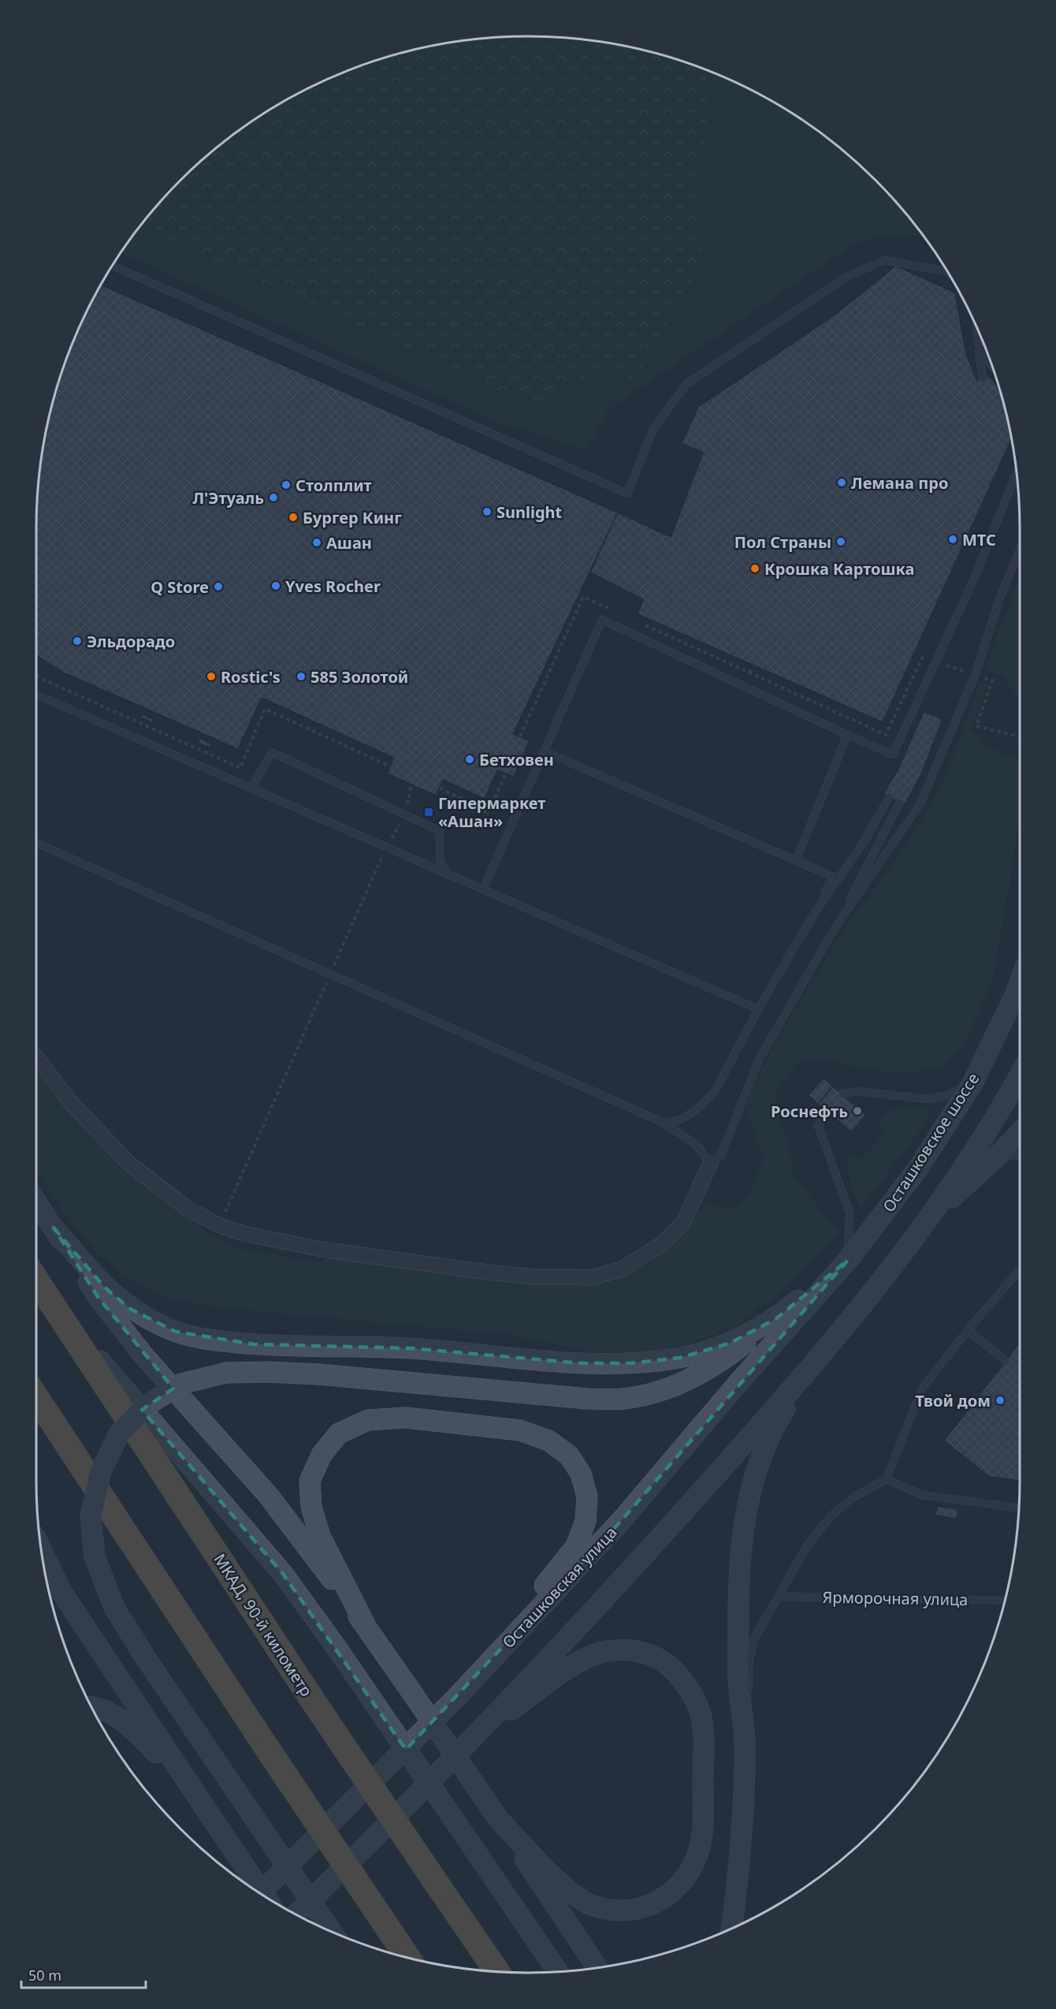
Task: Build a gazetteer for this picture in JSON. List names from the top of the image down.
{
  "streets": {
    "highway": ["МКАД, 90-й километр"],
    "main road": ["Осташковское шоссе", "Осташковская улица"],
    "lane": ["Ярморочная улица"]
  },
  "crossings": [
    ["Осташковское шоссе", "Осташковская улица"]
  ],
  "places": {
    "other": [
      "Лемана про",
      "Столплит",
      "Л'Этуаль",
      "Sunlight",
      "Бургер Кинг",
      "МТС",
      "Пол Страны",
      "Ашан",
      "Крошка Картошка",
      "Yves Rocher",
      "Q Store",
      "Эльдорадо",
      "Rostic's",
      "585 Золотой",
      "Бетховен",
      "Роснефть",
      "Твой дом"
    ],
    "transit": ["Гипермаркет «Ашан»"]
  },
  "scale_bar": "50 m"
}
